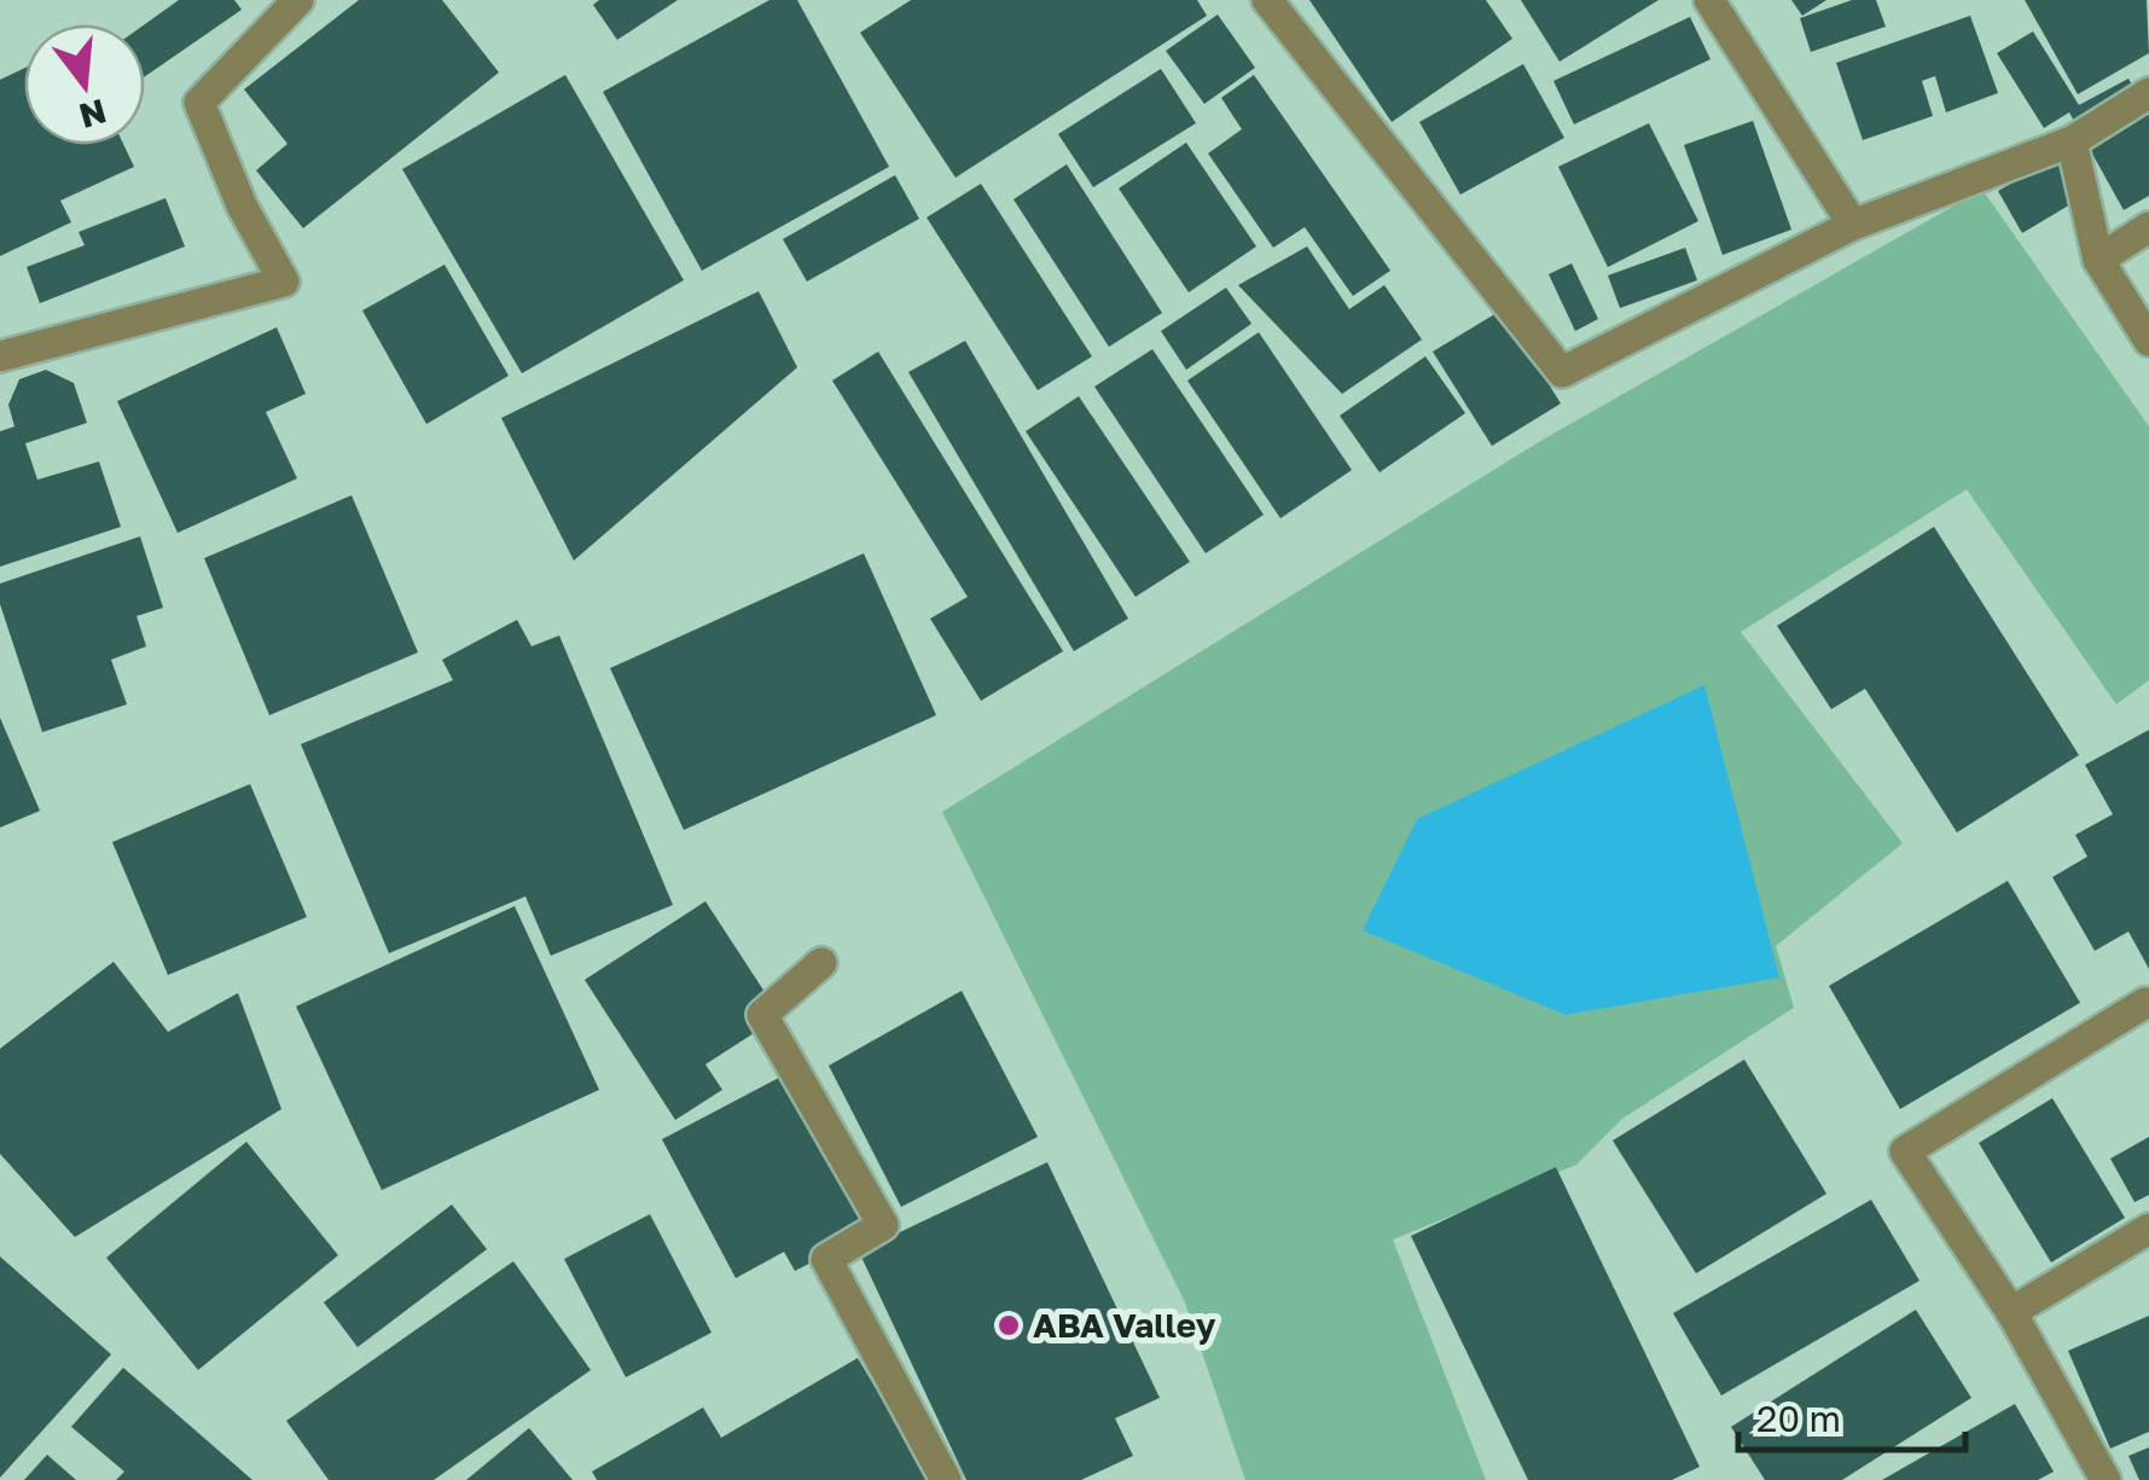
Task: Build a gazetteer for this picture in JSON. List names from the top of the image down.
{
  "places": ["ABA Valley"],
  "scale_bar": "20 m",
  "north": "bottom"
}
